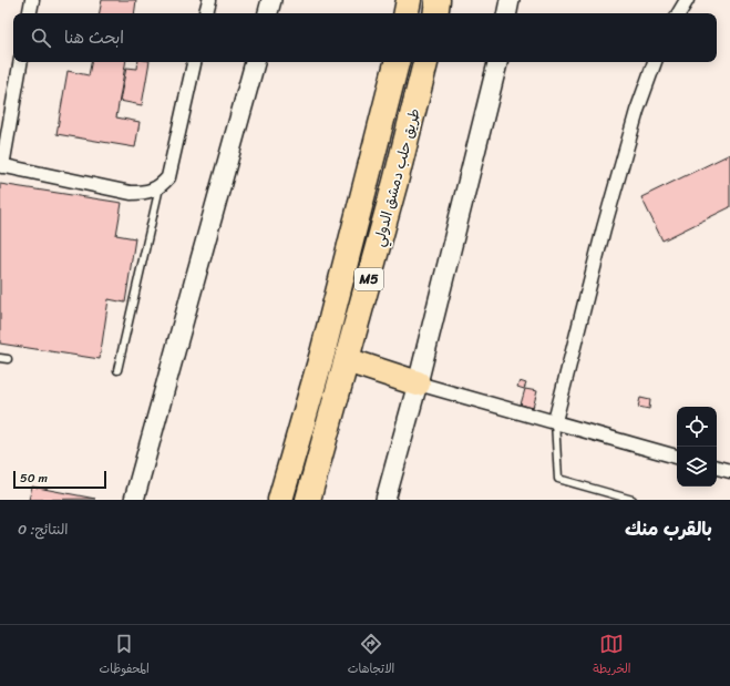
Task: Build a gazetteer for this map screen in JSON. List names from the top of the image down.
{
  "streets": {
    "highway": ["طريق حلب دمشق الدولي", "M5"]
  },
  "scale_bar": "50 m",
  "page": {
    "search": "ابحث هنا",
    "scale": "50 m",
    "heading": ["بالقرب منك", "النتائج: 0"],
    "nav": ["الخريطة", "الاتجاهات", "المحفوظات"]
  }
}
